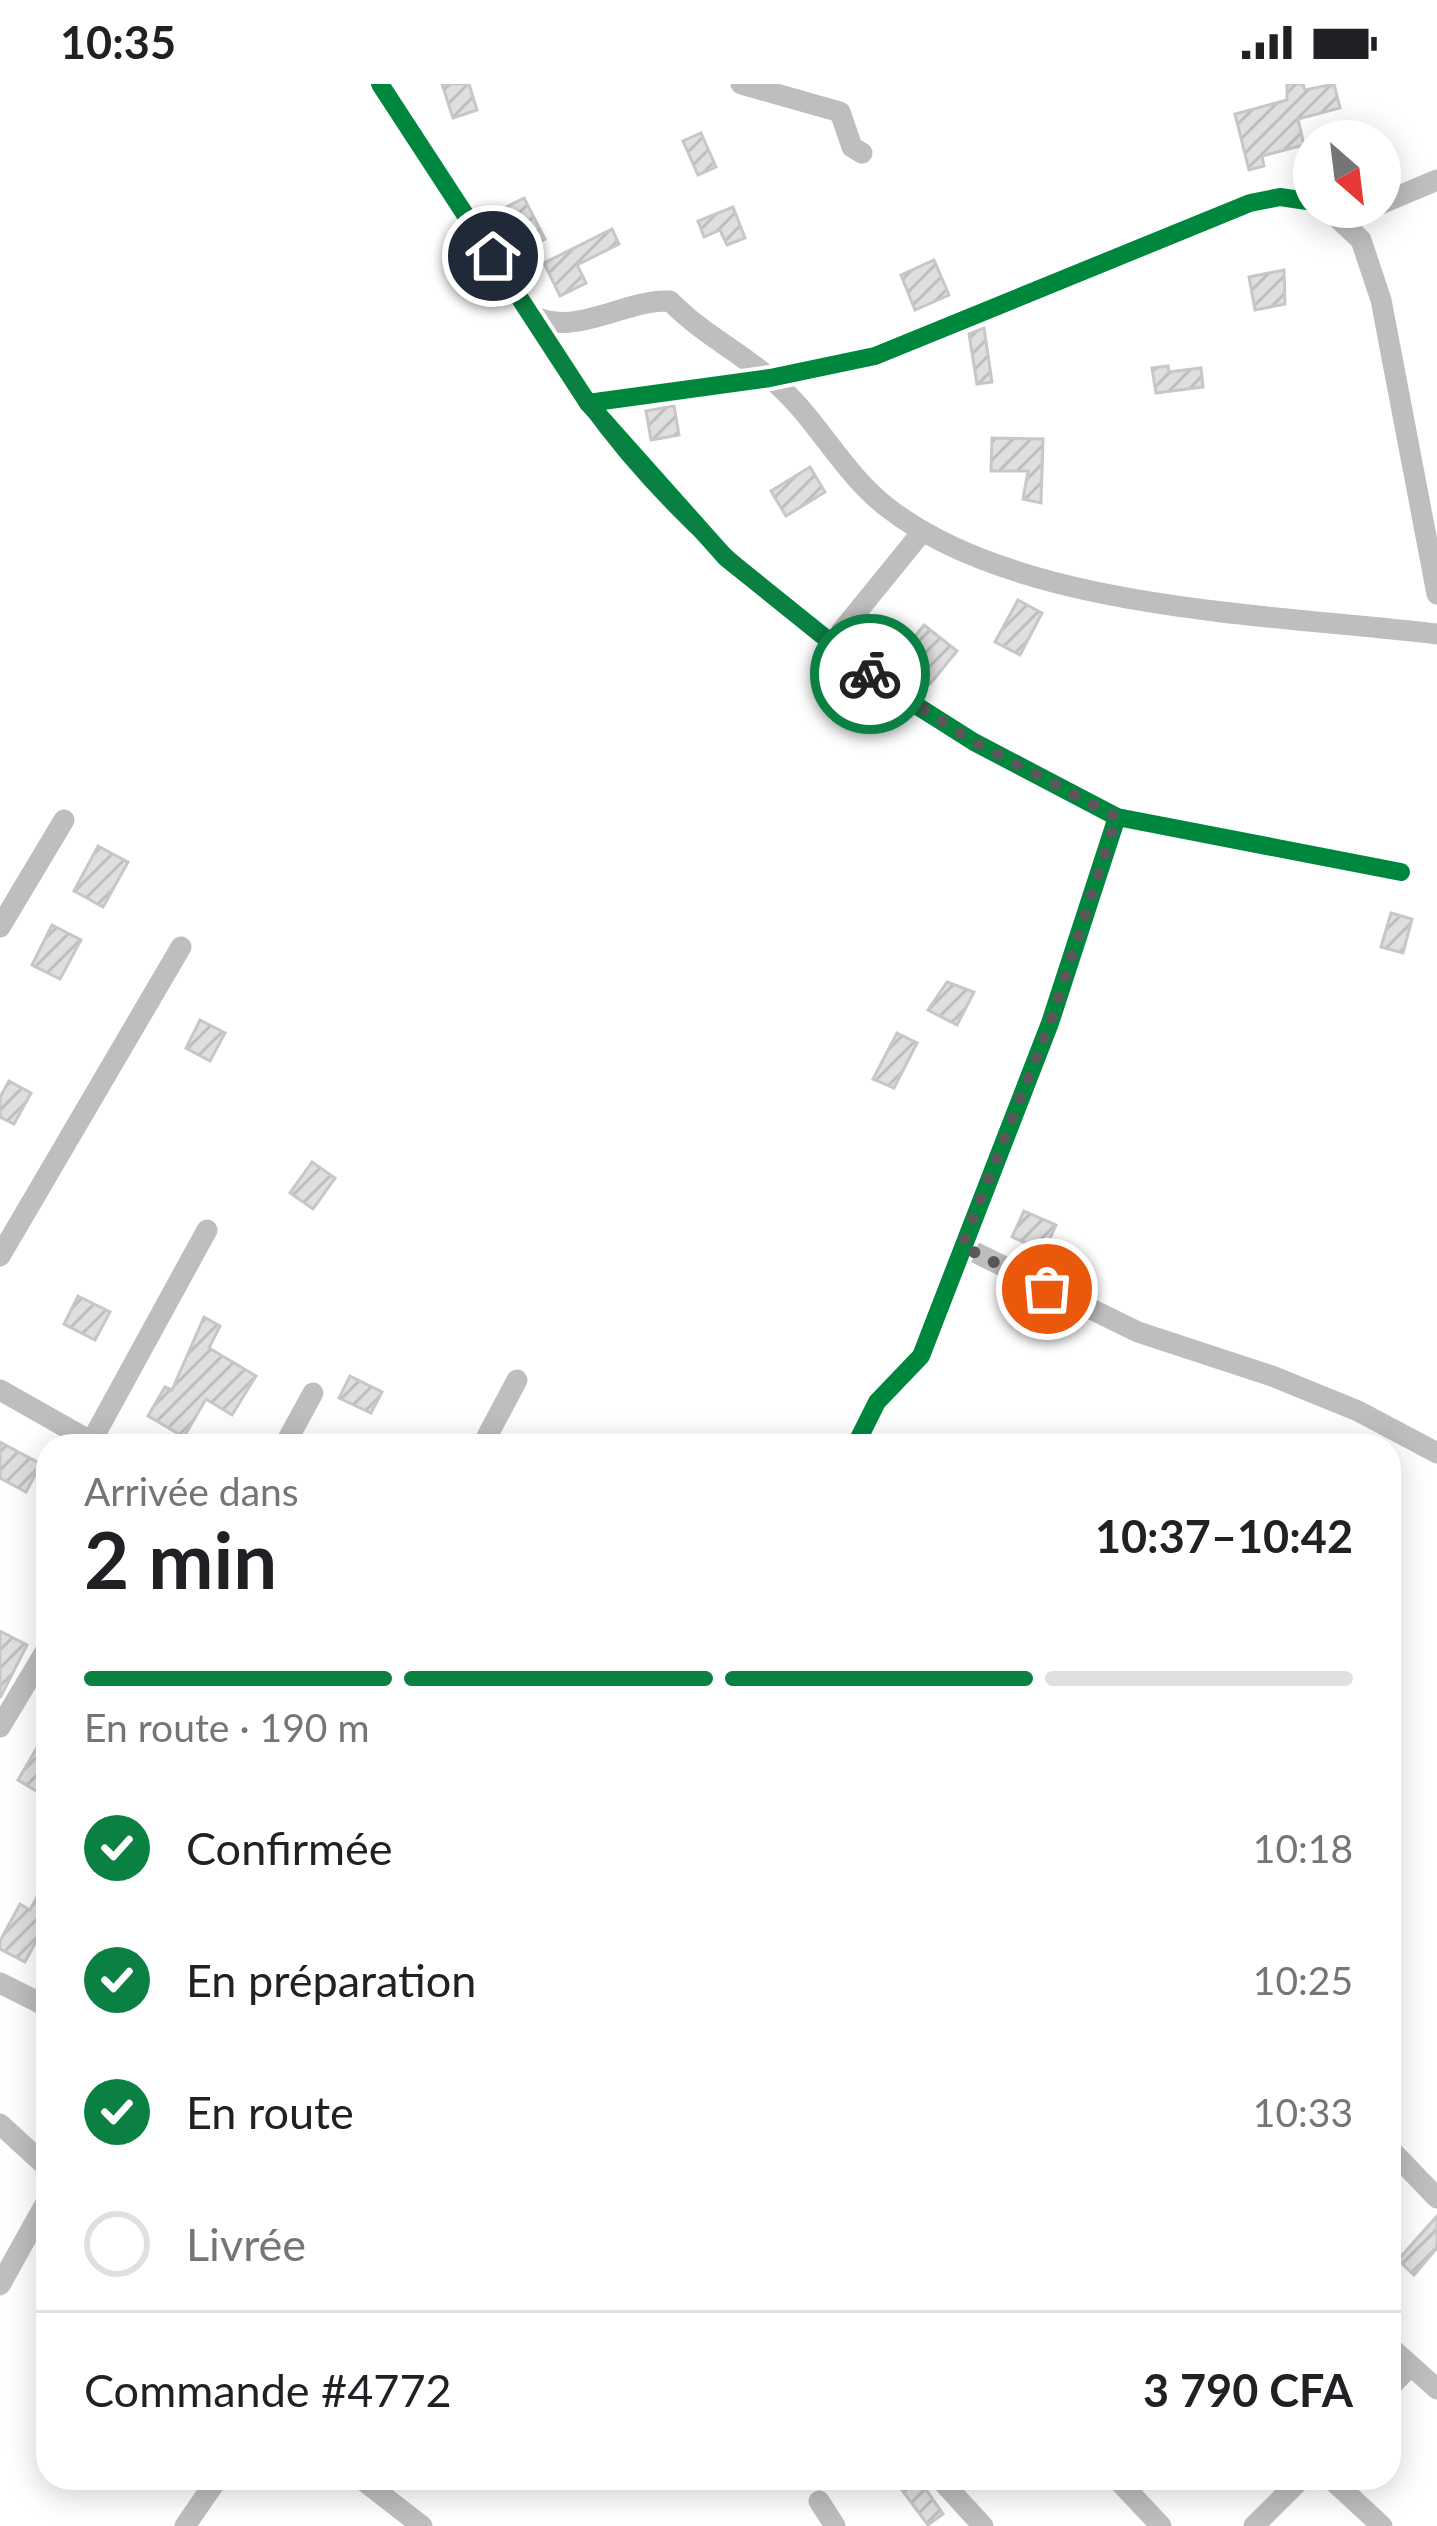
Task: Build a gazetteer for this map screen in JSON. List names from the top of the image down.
{
  "north": "bottom right",
  "page": {
    "status": "10:35",
    "heading": ["2 min", "Arrivée dans", "10:37–10:42"],
    "panel": ["Commande #4772", "3 790 CFA"],
    "bar": "En route · 190 m",
    "list": [
      ["Confirmée", "10:18"],
      ["En préparation", "10:25"],
      ["En route", "10:33"],
      "Livrée"
    ]
  }
}
